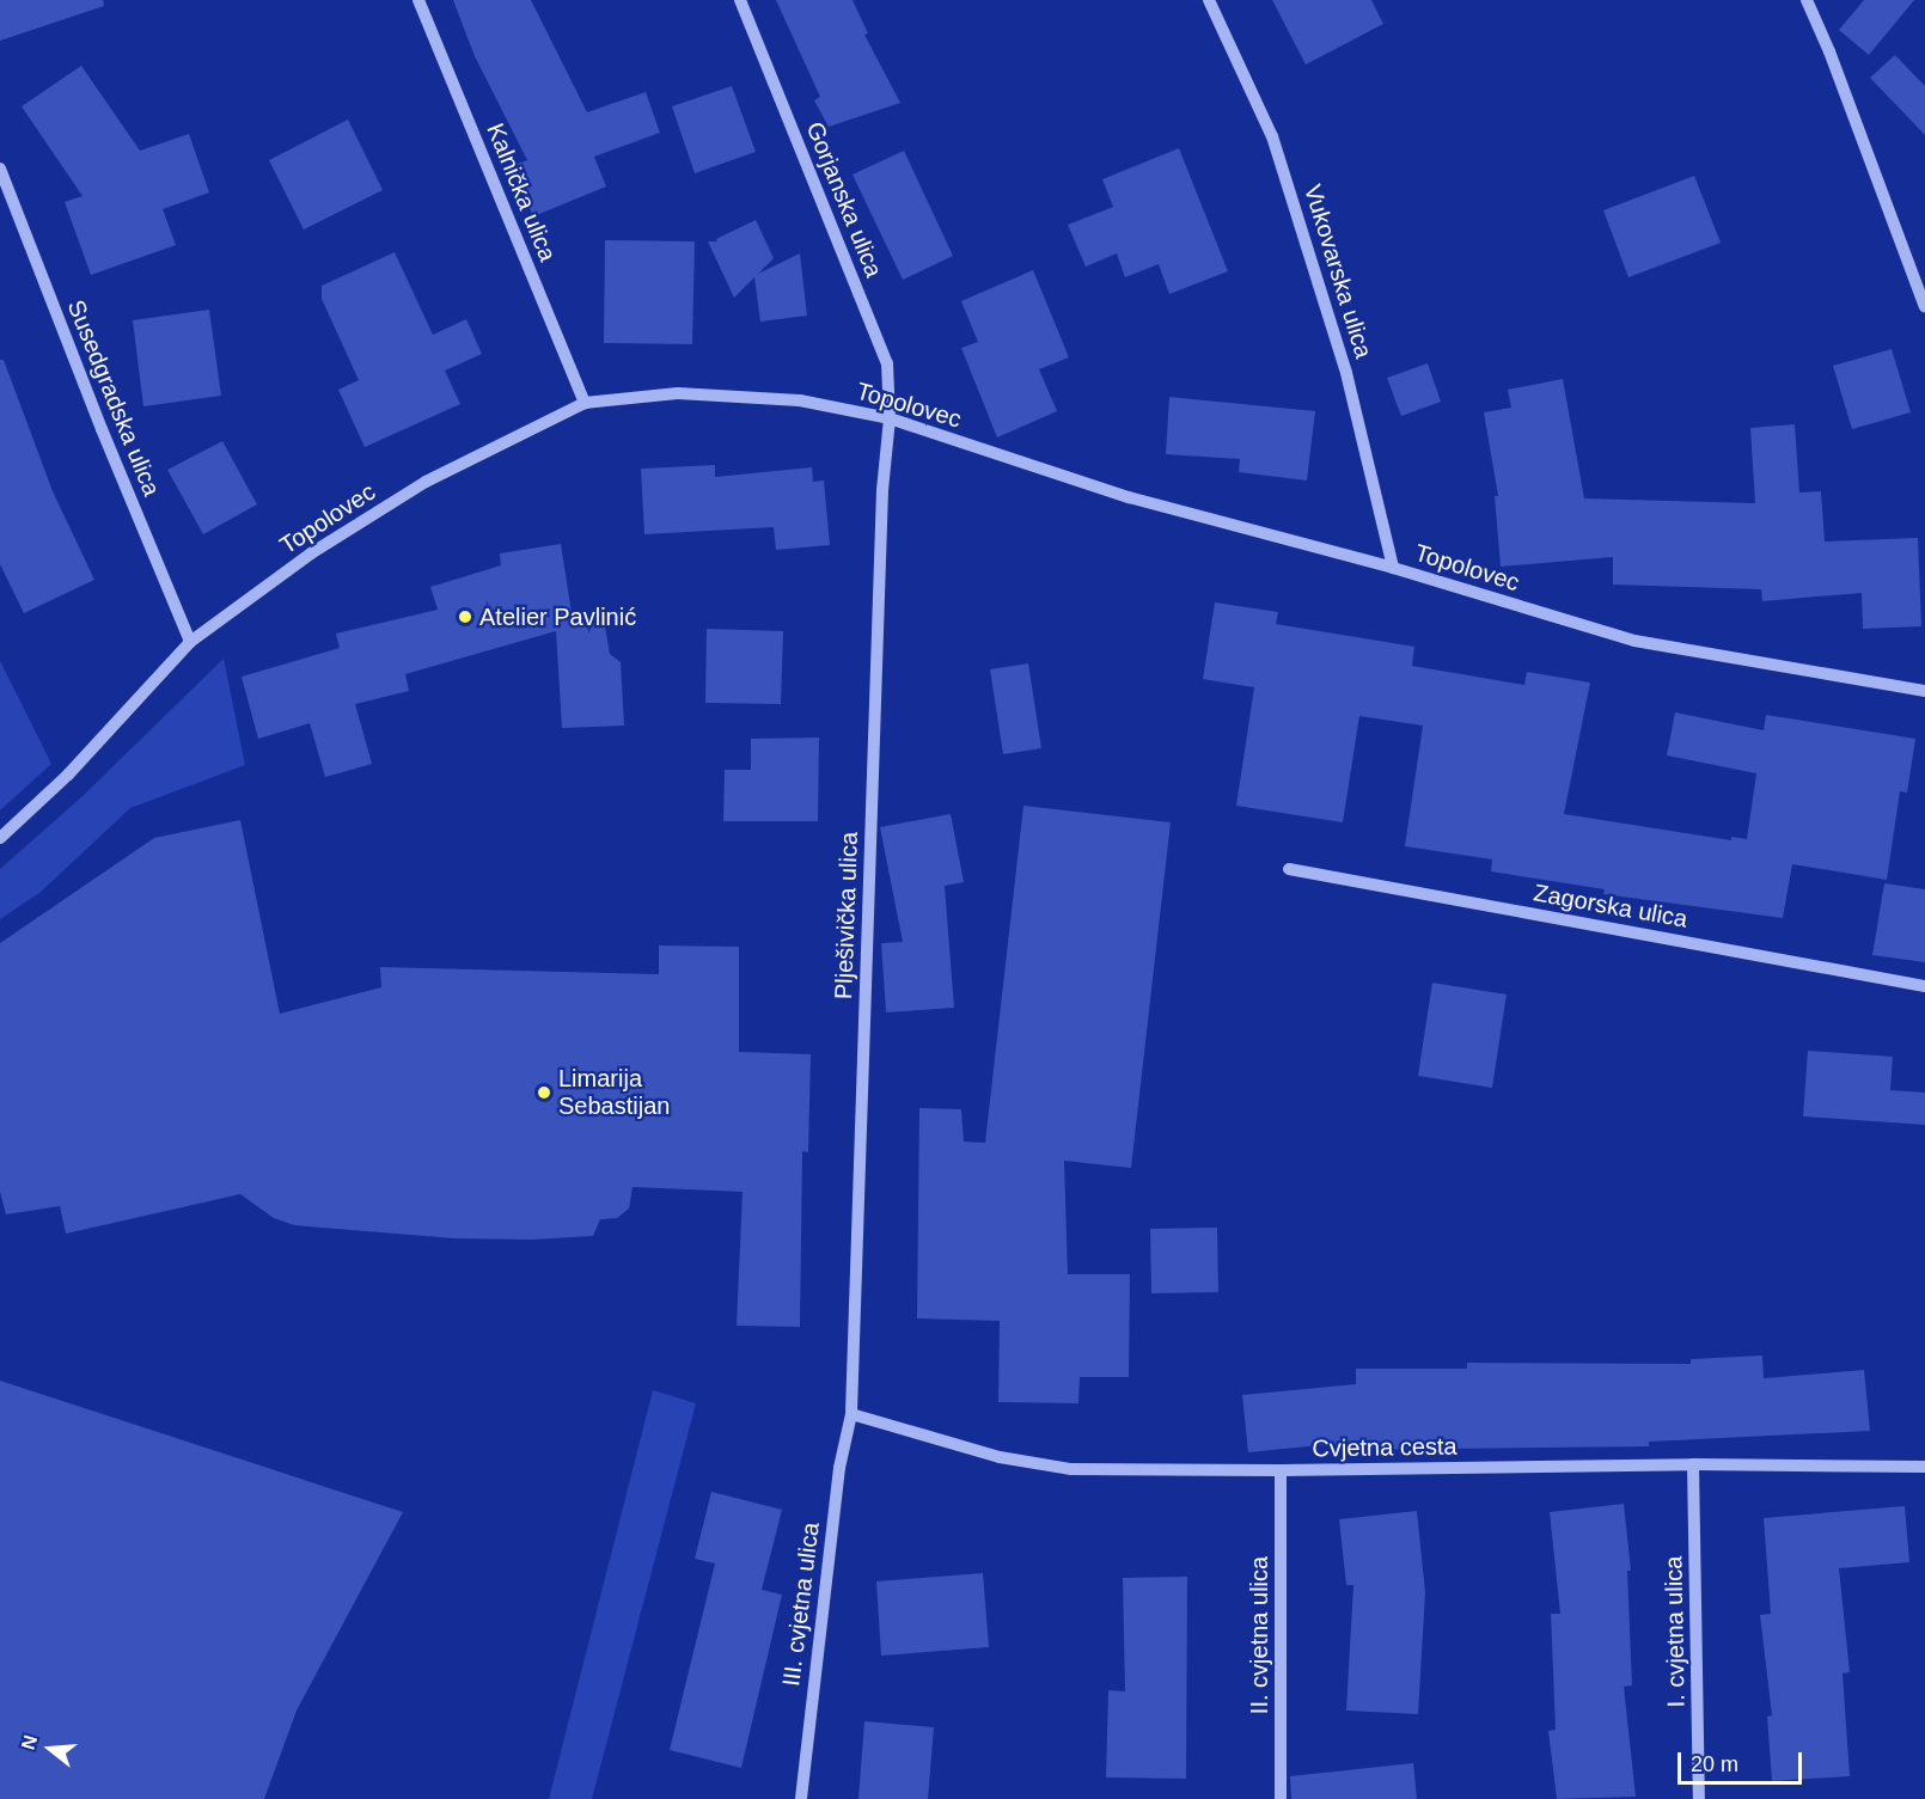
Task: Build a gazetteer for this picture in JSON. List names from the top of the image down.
{
  "streets": {
    "street": [
      "Kalnička ulica",
      "Gorjanska ulica",
      "Vukovarska ulica",
      "Susedgradska ulica",
      "Topolovec",
      "Zagorska ulica",
      "Plješivička ulica",
      "Cvjetna cesta",
      "III. cvjetna ulica",
      "I. cvjetna ulica",
      "II. cvjetna ulica"
    ]
  },
  "crossings": [
    ["Kalnička ulica", "Topolovec"],
    ["Gorjanska ulica", "Topolovec"],
    ["Gorjanska ulica", "Plješivička ulica"],
    ["Vukovarska ulica", "Topolovec"],
    ["Susedgradska ulica", "Topolovec"],
    ["Topolovec", "Plješivička ulica"],
    ["Plješivička ulica", "Cvjetna cesta"],
    ["Plješivička ulica", "III. cvjetna ulica"],
    ["Cvjetna cesta", "III. cvjetna ulica"],
    ["Cvjetna cesta", "I. cvjetna ulica"],
    ["Cvjetna cesta", "II. cvjetna ulica"]
  ],
  "places": ["Atelier Pavlinić", "Limarija Sebastijan"],
  "scale_bar": "20 m",
  "north": "left"
}
